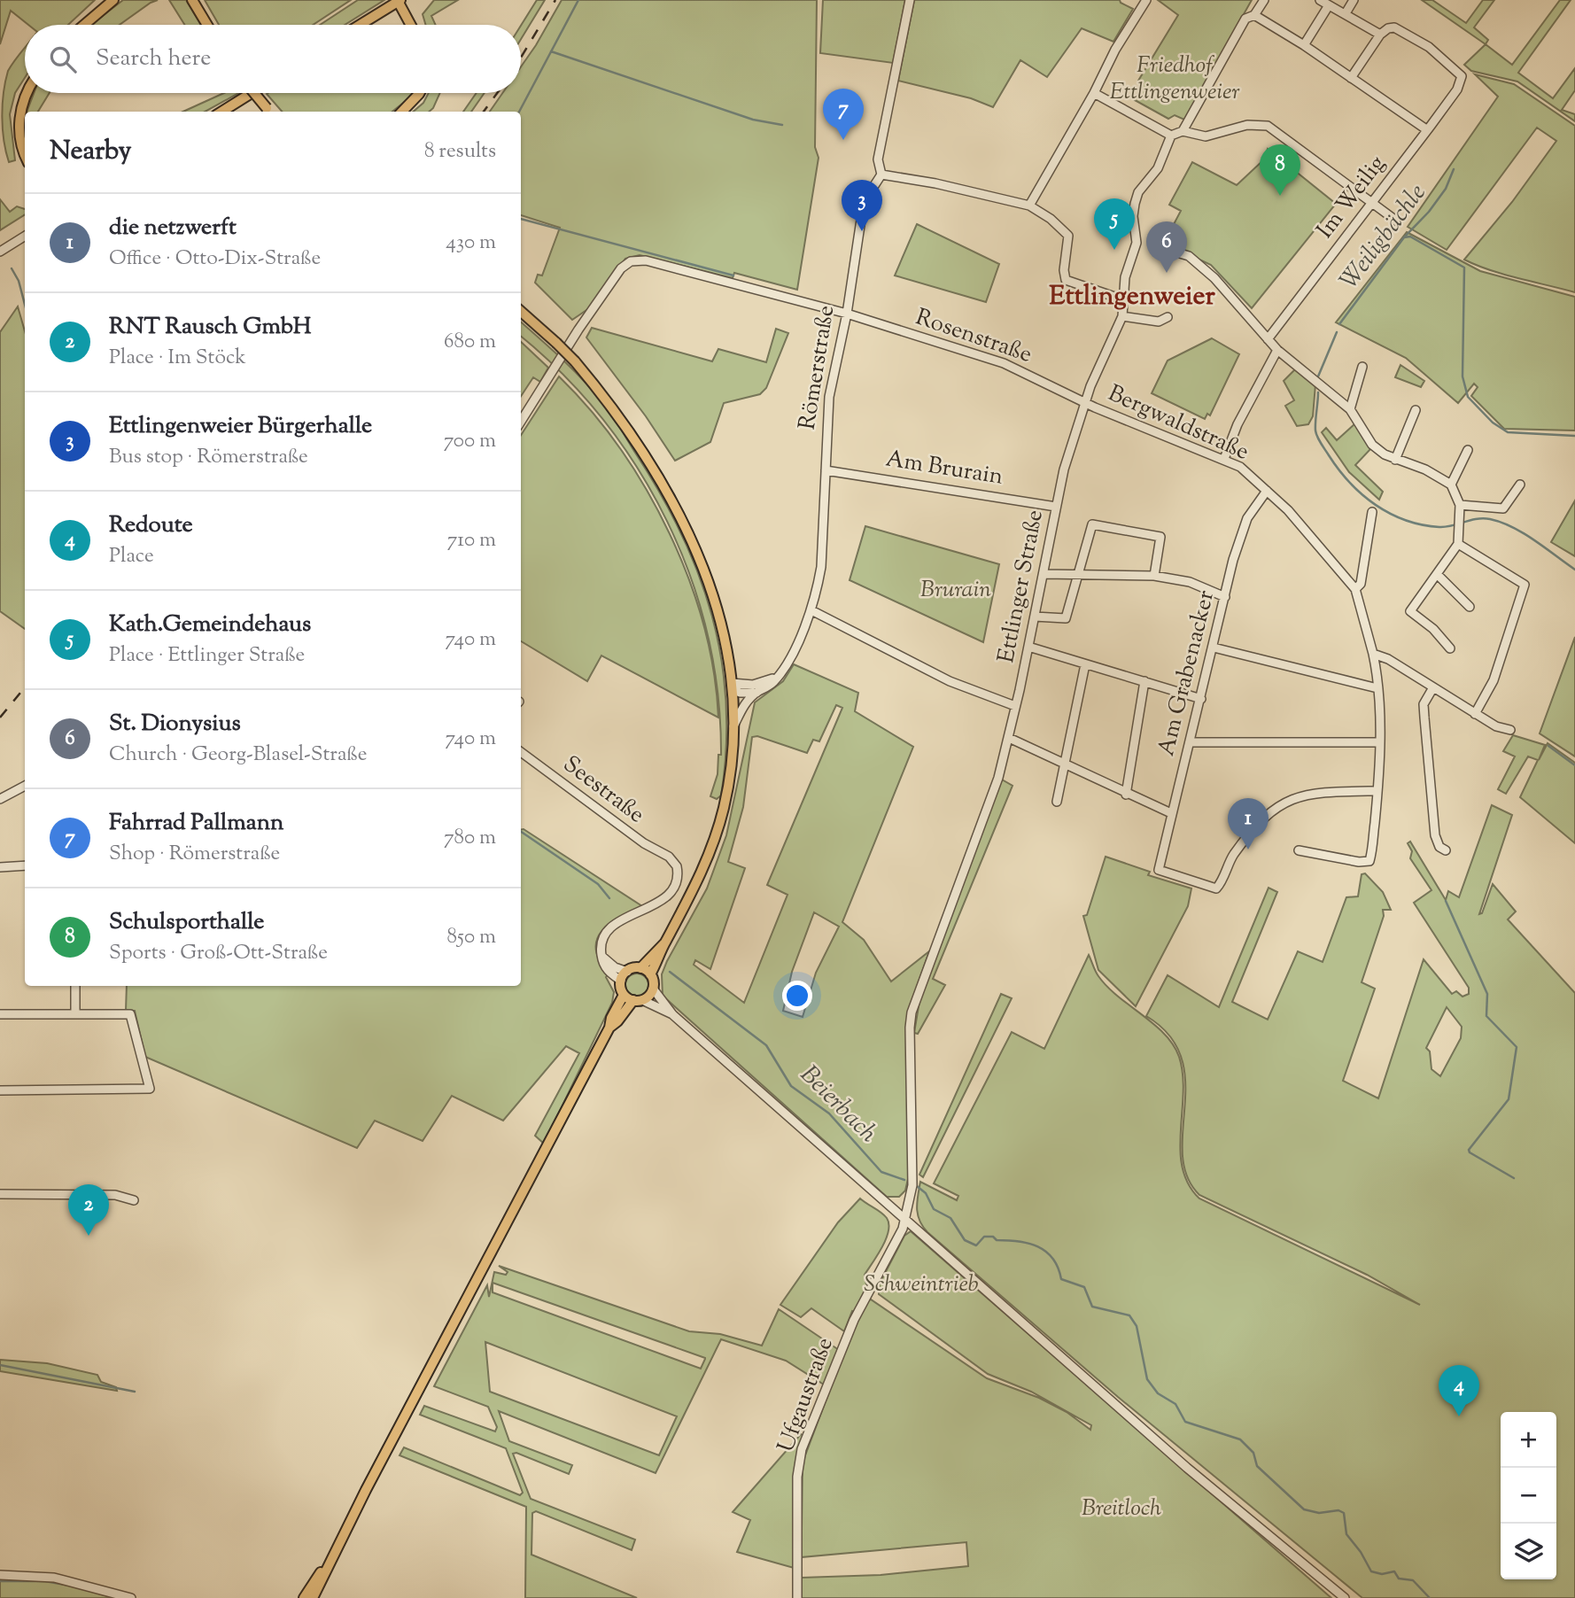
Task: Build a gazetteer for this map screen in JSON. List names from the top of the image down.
{
  "streets": {
    "main road": ["Römerstraße"],
    "street": [
      "Im Weilig",
      "Rosenstraße",
      "Bergwaldstraße",
      "Am Brurain",
      "Ettlinger Straße",
      "Am Grabenacker",
      "Seestraße",
      "Ufgaustraße"
    ]
  },
  "crossings": [
    ["Rosenstraße", "Römerstraße"],
    ["Rosenstraße", "Bergwaldstraße"],
    ["Rosenstraße", "Ettlinger Straße"],
    ["Römerstraße", "Am Brurain"],
    ["Bergwaldstraße", "Ettlinger Straße"],
    ["Bergwaldstraße", "Am Grabenacker"],
    ["Am Brurain", "Ettlinger Straße"],
    ["Ettlinger Straße", "Ufgaustraße"]
  ],
  "districts": ["Ettlingenweier"],
  "water": ["Weiligbächle", "Beierbach"],
  "parks": [
    "Friedhof Ettlingenweier",
    "Brurain",
    "Schweintrieb",
    "Breitloch"
  ],
  "page": {
    "search": "Search here",
    "pins": [
      "7",
      "8",
      "3",
      "5",
      "6",
      "1",
      "2",
      "4"
    ],
    "heading": ["Nearby", "8 results"],
    "list": [
      {
        "mark": "1",
        "name": "die netzwerft",
        "note": "Office · Otto-Dix-Straße",
        "value": "430 m"
      },
      {
        "mark": "2",
        "name": "RNT Rausch GmbH",
        "note": "Place · Im Stöck",
        "value": "680 m"
      },
      {
        "mark": "3",
        "name": "Ettlingenweier Bürgerhalle",
        "note": "Bus stop · Römerstraße",
        "value": "700 m"
      },
      {
        "mark": "4",
        "name": "Redoute",
        "note": "Place",
        "value": "710 m"
      },
      {
        "mark": "5",
        "name": "Kath.Gemeindehaus",
        "note": "Place · Ettlinger Straße",
        "value": "740 m"
      },
      {
        "mark": "6",
        "name": "St. Dionysius",
        "note": "Church · Georg-Blasel-Straße",
        "value": "740 m"
      },
      {
        "mark": "7",
        "name": "Fahrrad Pallmann",
        "note": "Shop · Römerstraße",
        "value": "780 m"
      },
      {
        "mark": "8",
        "name": "Schulsporthalle",
        "note": "Sports · Groß-Ott-Straße",
        "value": "850 m"
      }
    ],
    "map_buttons": ["+", "−"]
  }
}
